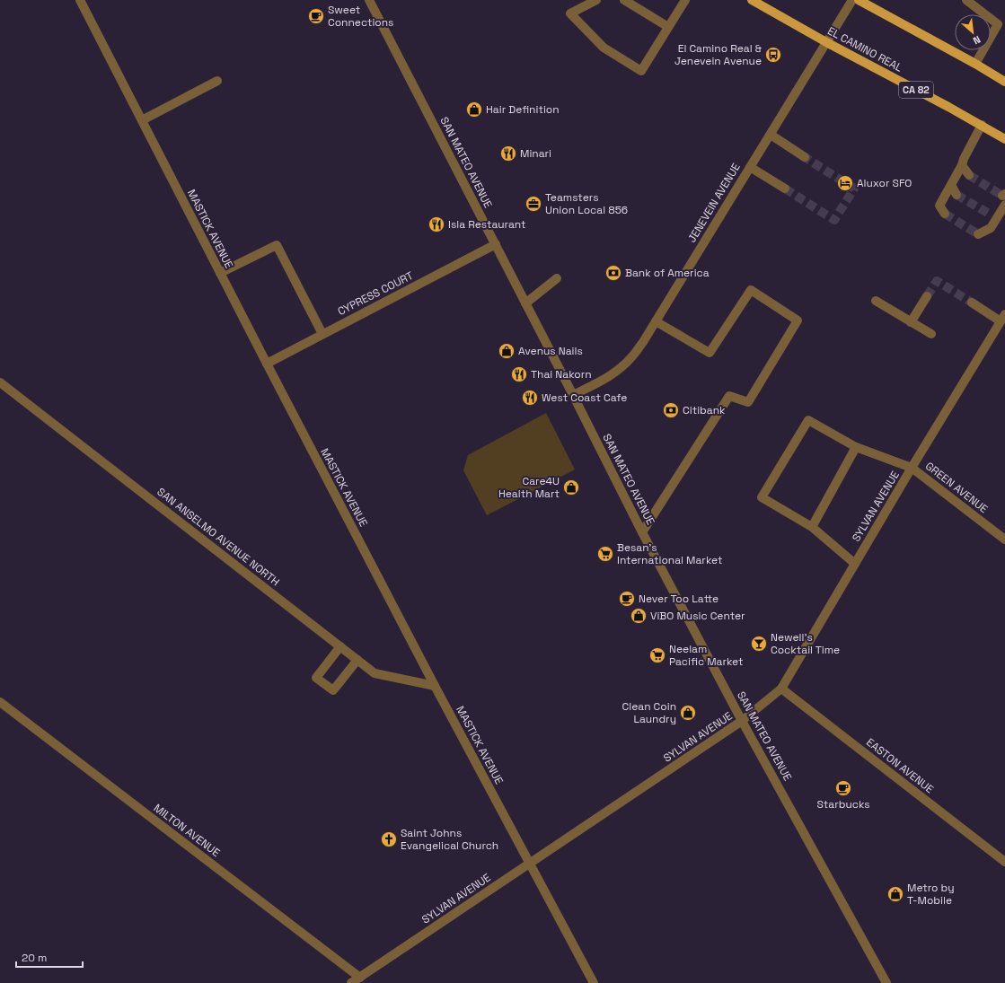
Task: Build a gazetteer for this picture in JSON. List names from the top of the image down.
{
  "streets": {
    "main road": ["EL CAMINO REAL", "CA 82"],
    "street": [
      "SAN MATEO AVENUE",
      "JENEVEIN AVENUE",
      "MASTICK AVENUE",
      "CYPRESS COURT",
      "GREEN AVENUE",
      "SYLVAN AVENUE",
      "SAN ANSELMO AVENUE NORTH",
      "EASTON AVENUE",
      "MILTON AVENUE"
    ]
  },
  "crossings": [
    ["EL CAMINO REAL", "JENEVEIN AVENUE"],
    ["SAN MATEO AVENUE", "JENEVEIN AVENUE"],
    ["SAN MATEO AVENUE", "CYPRESS COURT"],
    ["SAN MATEO AVENUE", "SYLVAN AVENUE"],
    ["MASTICK AVENUE", "CYPRESS COURT"],
    ["MASTICK AVENUE", "SYLVAN AVENUE"],
    ["MASTICK AVENUE", "SAN ANSELMO AVENUE NORTH"],
    ["GREEN AVENUE", "SYLVAN AVENUE"],
    ["SYLVAN AVENUE", "EASTON AVENUE"],
    ["SYLVAN AVENUE", "MILTON AVENUE"]
  ],
  "places": {
    "cafe": ["Sweet Connections", "Never Too Latte", "Starbucks"],
    "bus stop": ["El Camino Real & Jenevein Avenue"],
    "shop": [
      "Hair Definition",
      "Avenus Nails",
      "Care4U Health Mart",
      "ViBO Music Center",
      "Clean Coin Laundry",
      "Metro by T-Mobile"
    ],
    "restaurant": [
      "Minari",
      "Isla Restaurant",
      "Thai Nakorn",
      "West Coast Cafe"
    ],
    "hotel": ["Aluxor SFO"],
    "office": ["Teamsters Union Local 856"],
    "bank": ["Bank of America", "Citibank"],
    "supermarket": ["Besan’s International Market", "Neelam Pacific Market"],
    "bar": ["Newell's Cocktail Time"],
    "church": ["Saint Johns Evangelical Church"]
  },
  "scale_bar": "20 m",
  "north": "bottom right"
}
